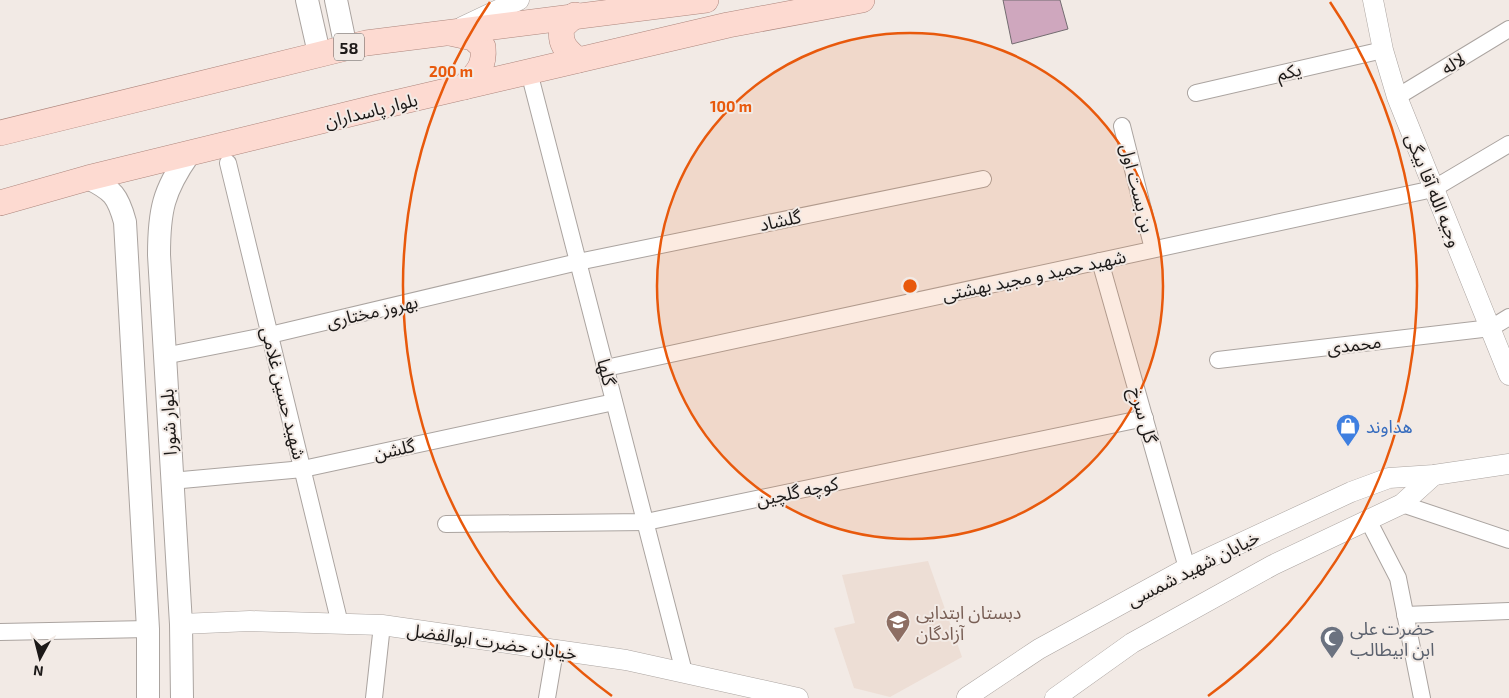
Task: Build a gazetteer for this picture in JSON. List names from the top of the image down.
{
  "streets": {
    "main road": ["58", "بلوار پاسداران", "بلوار شورا"],
    "street": [
      "لاله",
      "یکم",
      "بن بست اول",
      "وجیه الله آقا بیگی",
      "گلشاد",
      "شهید حمید و مجید بهشتی",
      "بهروز مختاری",
      "محمدی",
      "گلها",
      "شهید حسین غلامی",
      "گل سرخ",
      "گلشن",
      "کوچه گلچین",
      "خیابان شهید شمسی",
      "خیابان حضرت ابوالفضل"
    ]
  },
  "crossings": [
    ["لاله", "وجیه الله آقا بیگی"],
    ["یکم", "وجیه الله آقا بیگی"],
    ["بلوار پاسداران", "گلها"],
    ["بلوار پاسداران", "بلوار شورا"],
    ["بن بست اول", "شهید حمید و مجید بهشتی"],
    ["وجیه الله آقا بیگی", "شهید حمید و مجید بهشتی"],
    ["وجیه الله آقا بیگی", "محمدی"],
    ["گلشاد", "بهروز مختاری"],
    ["گلشاد", "گلها"],
    ["شهید حمید و مجید بهشتی", "گلها"],
    ["شهید حمید و مجید بهشتی", "گل سرخ"],
    ["بهروز مختاری", "گلها"],
    ["بهروز مختاری", "شهید حسین غلامی"],
    ["بهروز مختاری", "بلوار شورا"],
    ["گلها", "گلشن"],
    ["گلها", "کوچه گلچین"],
    ["گلها", "خیابان حضرت ابوالفضل"],
    ["شهید حسین غلامی", "گلشن"],
    ["شهید حسین غلامی", "خیابان حضرت ابوالفضل"],
    ["گل سرخ", "کوچه گلچین"],
    ["گل سرخ", "خیابان شهید شمسی"],
    ["بلوار شورا", "گلشن"],
    ["بلوار شورا", "خیابان حضرت ابوالفضل"]
  ],
  "places": {
    "shop": ["هداوند"],
    "school or university": ["دبستان ابتدایی آزادگان"],
    "mosque": ["حضرت علی ابن ابیطالب"]
  },
  "north": "bottom",
  "rings": ["200 m", "100 m"]
}
